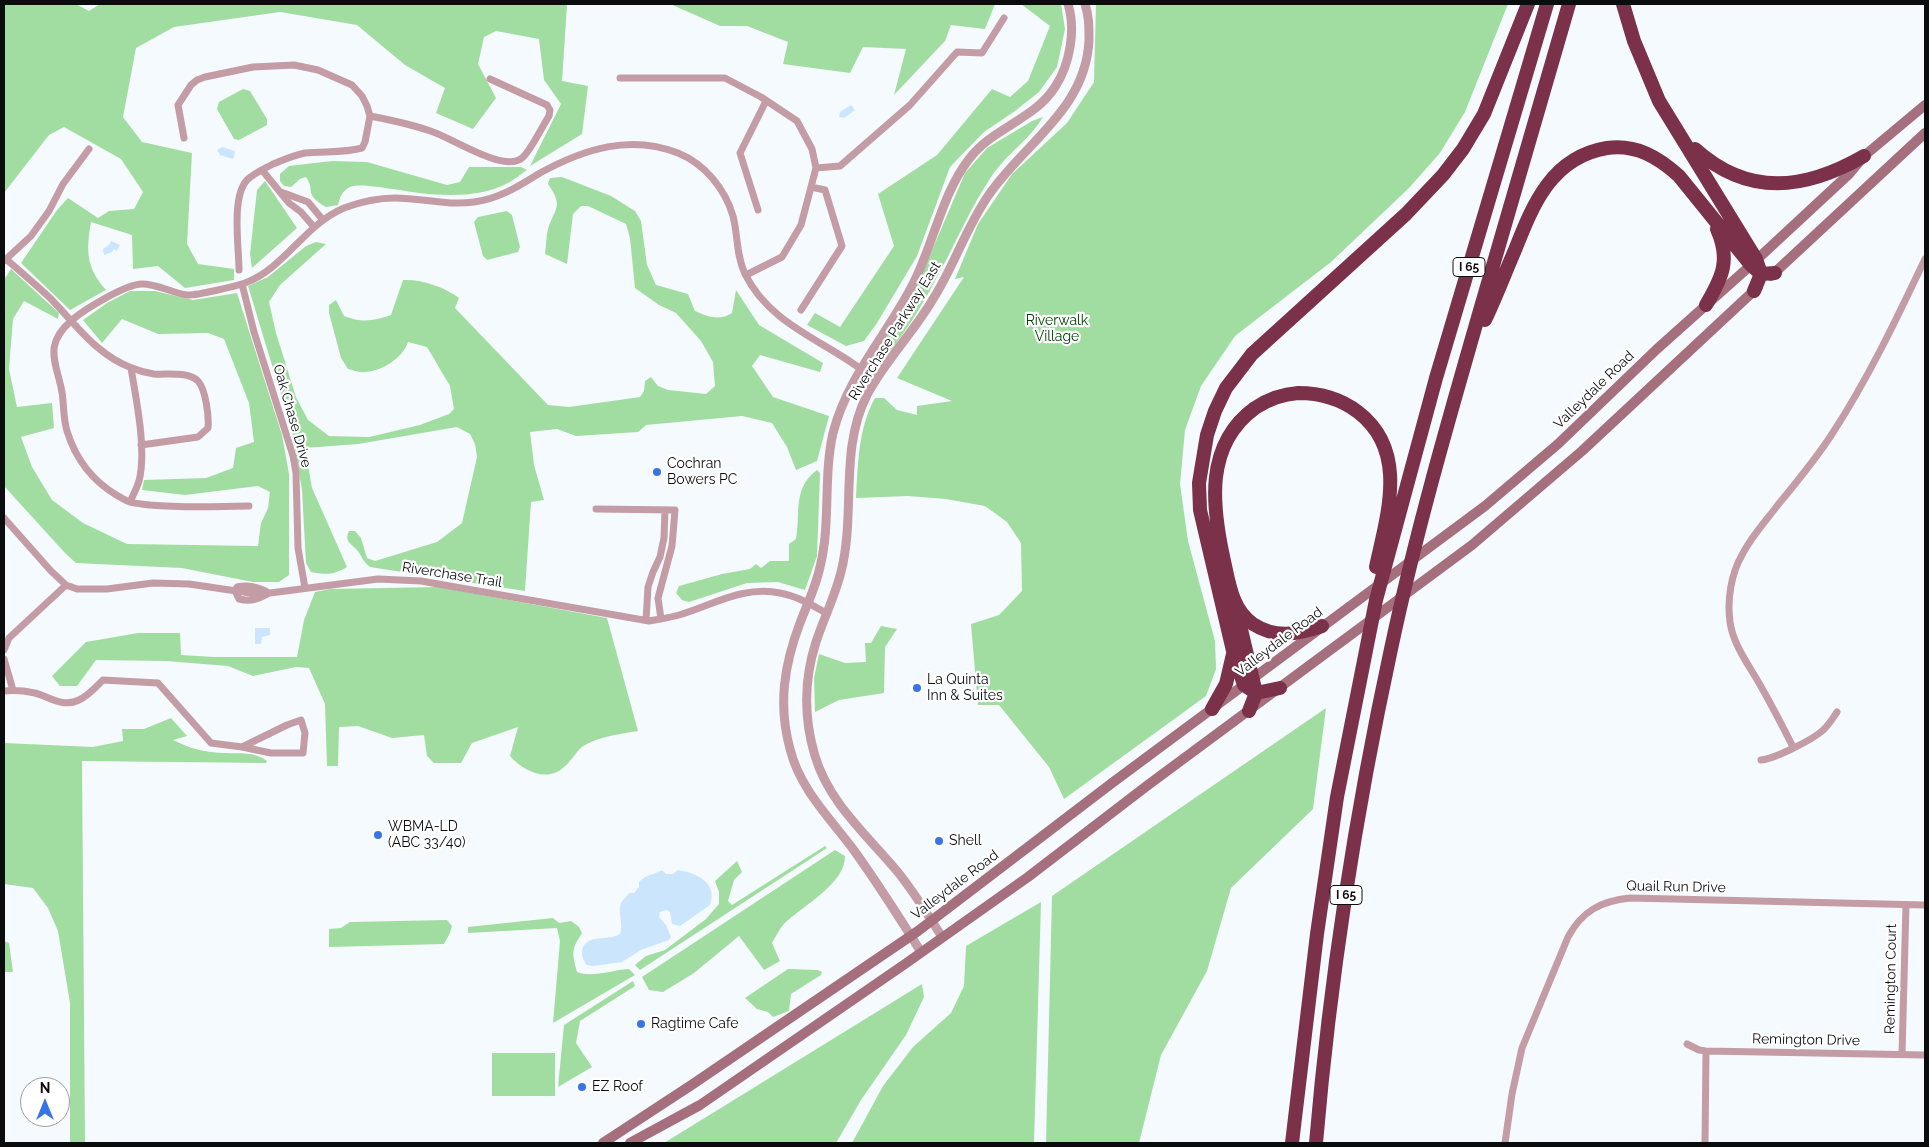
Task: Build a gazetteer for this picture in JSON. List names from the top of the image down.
{
  "streets": {
    "highway": ["I 65"],
    "main road": ["Valleydale Road"],
    "street": [
      "Riverchase Parkway East",
      "Oak Chase Drive",
      "Riverchase Trail",
      "Quail Run Drive",
      "Remington Court",
      "Remington Drive"
    ]
  },
  "crossings": [
    ["Riverchase Parkway East", "Valleydale Road"],
    ["Riverchase Parkway East", "Riverchase Trail"],
    ["Oak Chase Drive", "Riverchase Trail"],
    ["Quail Run Drive", "Remington Court"],
    ["Remington Court", "Remington Drive"]
  ],
  "parks": ["Riverwalk Village"],
  "places": [
    "Cochran Bowers PC",
    "La Quinta Inn & Suites",
    "WBMA-LD (ABC 33/40)",
    "Shell",
    "Ragtime Cafe",
    "EZ Roof"
  ],
  "north": "top"
}
